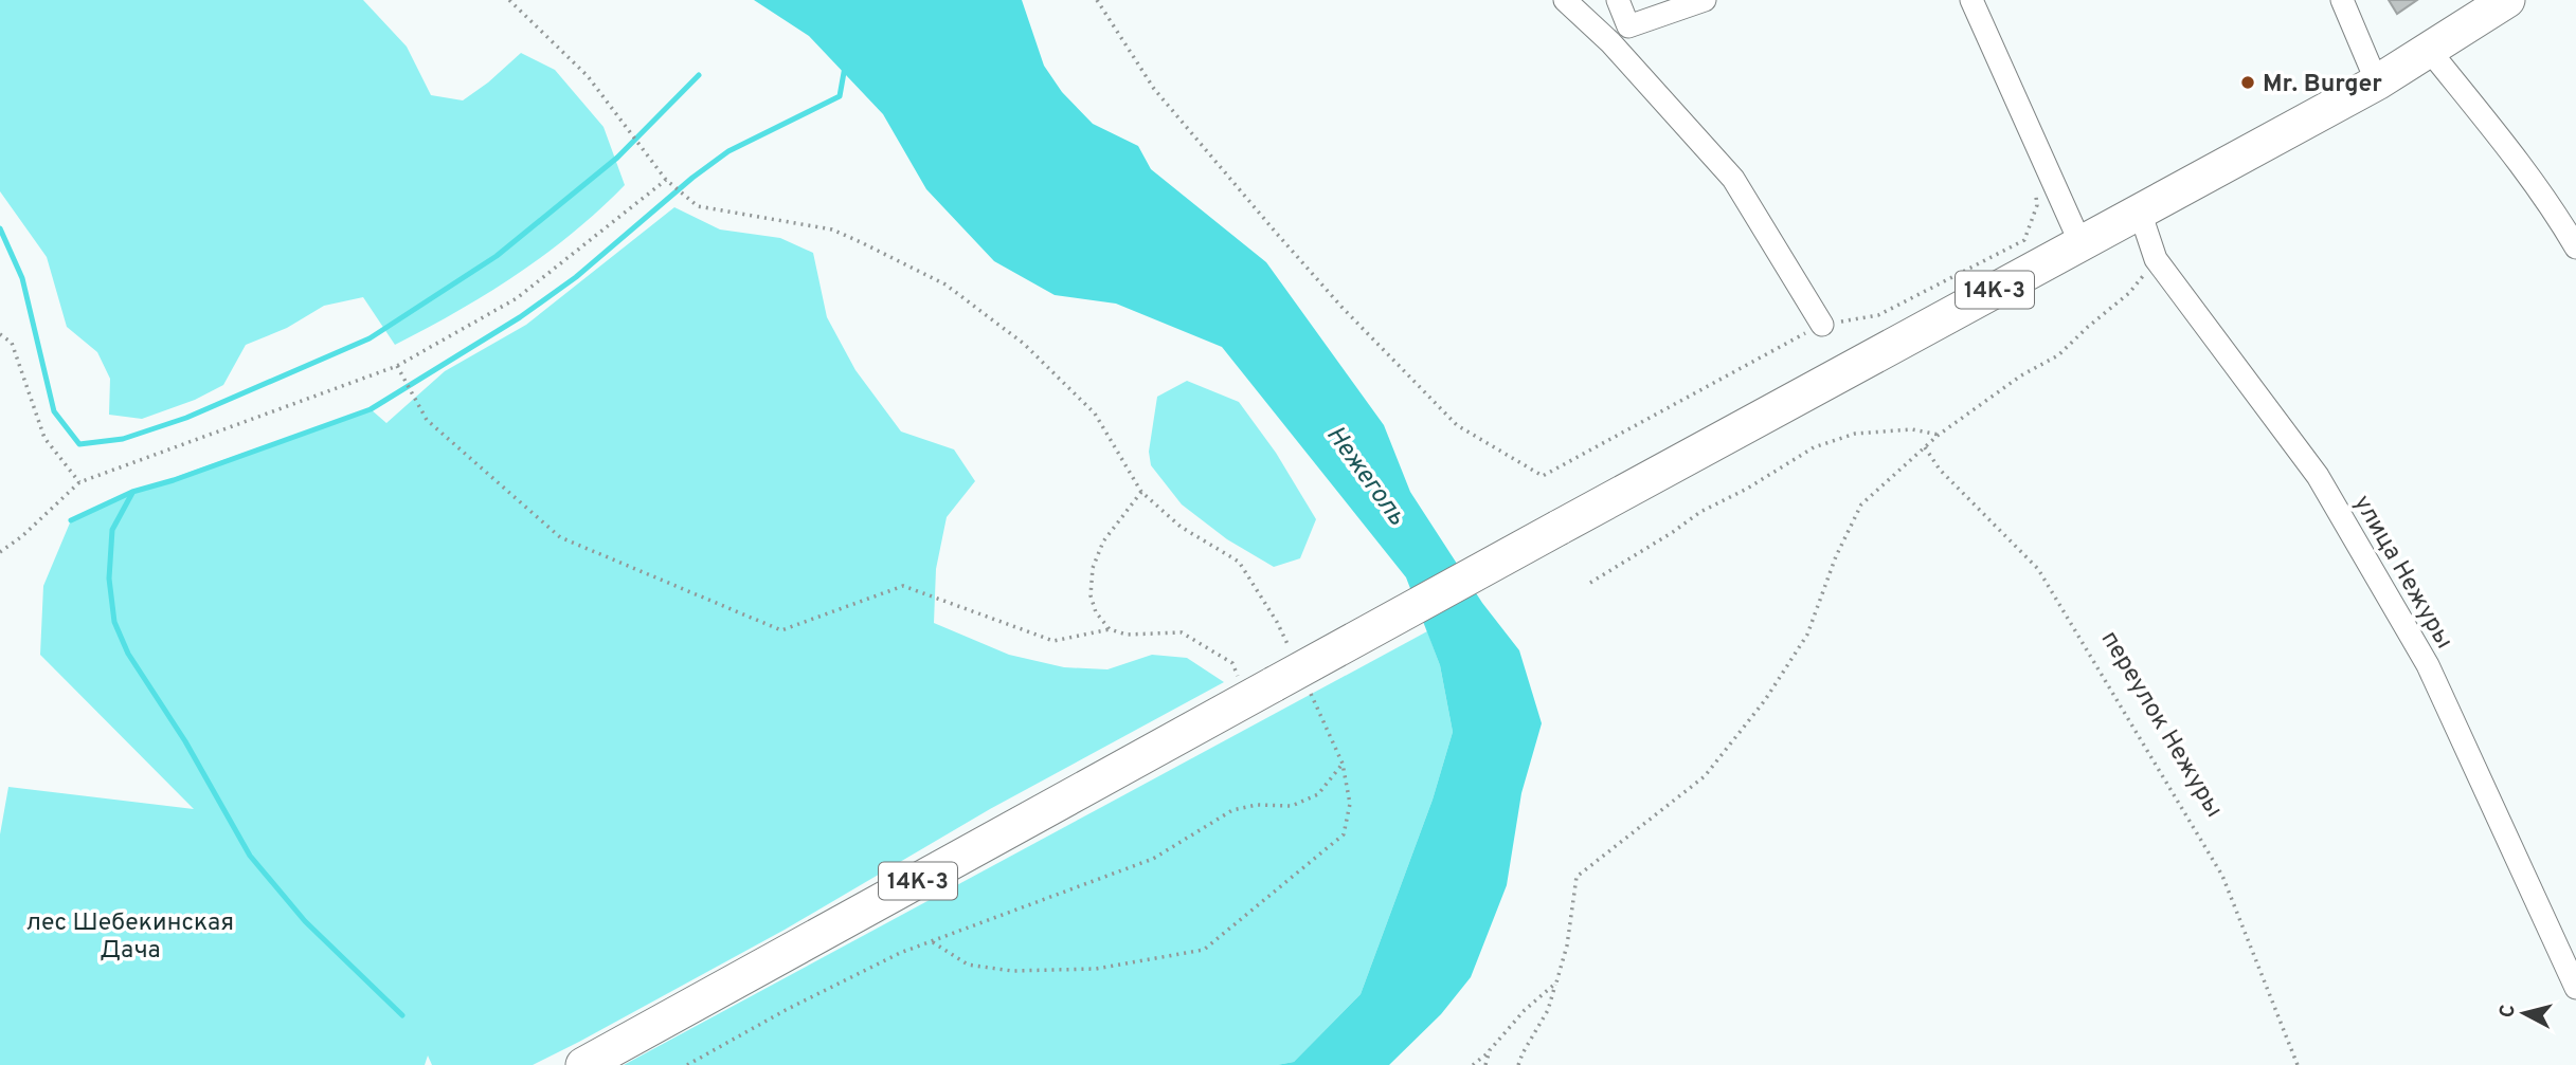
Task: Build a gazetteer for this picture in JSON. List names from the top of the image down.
{
  "streets": {
    "main road": ["14К-3"],
    "street": ["улица Нежуры"],
    "path": ["переулок Нежуры"]
  },
  "crossings": [
    ["14К-3", "улица Нежуры"]
  ],
  "water": ["Нежеголь"],
  "parks": ["лес Шебекинская Дача"],
  "places": ["Mr. Burger"],
  "north": "left"
}
